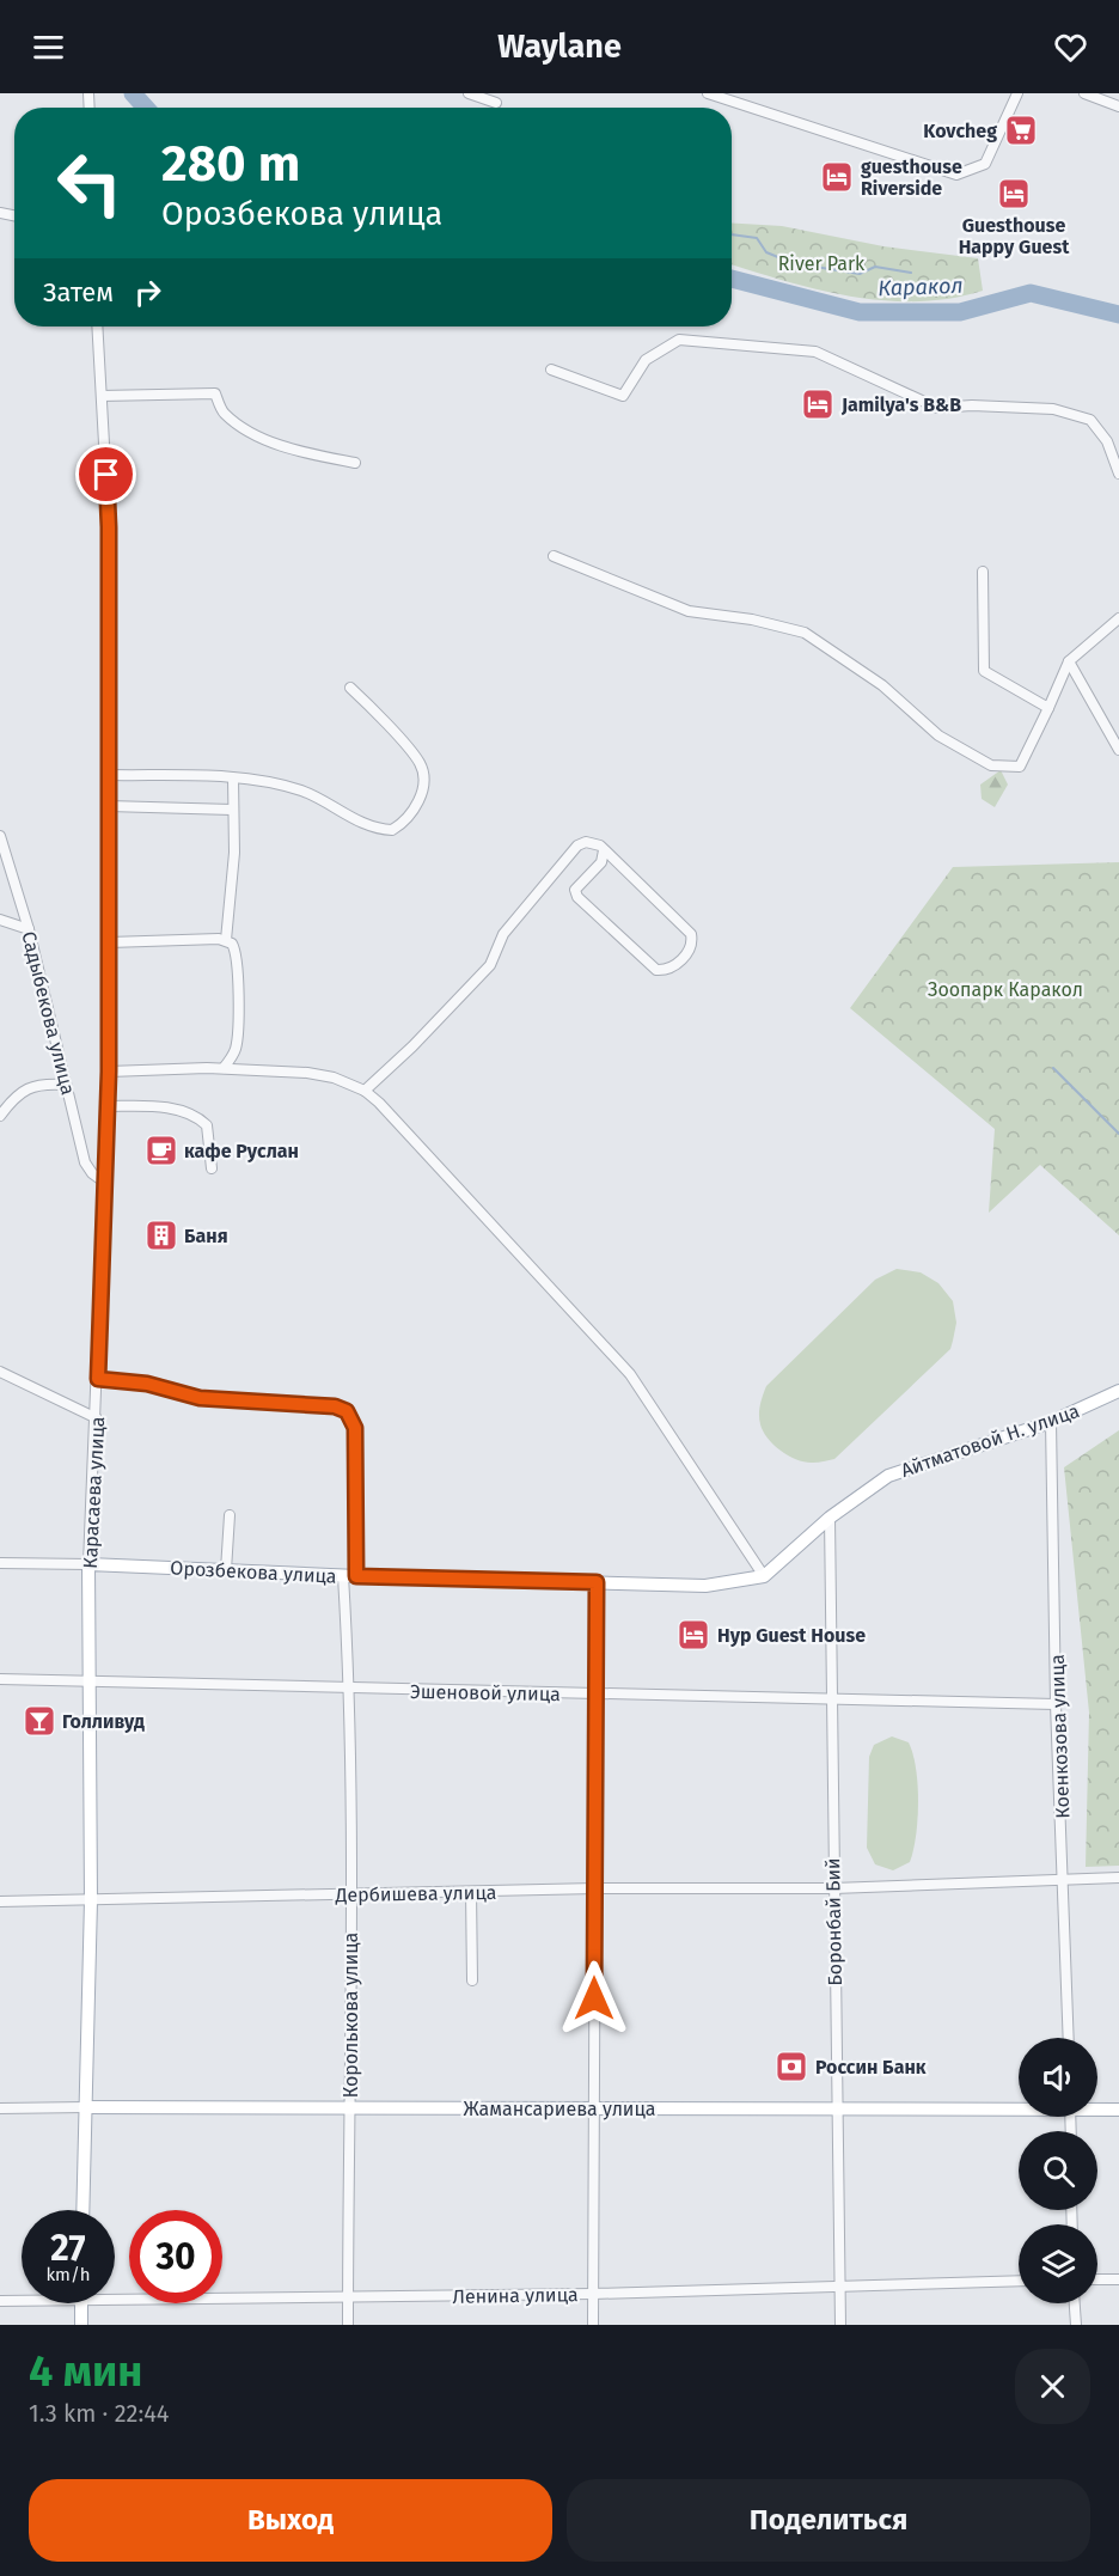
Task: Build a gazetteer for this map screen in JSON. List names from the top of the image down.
{
  "streets": {
    "main road": [
      "Айтматовой Н. улица",
      "Карасаева улица",
      "Орозбекова улица",
      "Жамансариева улица"
    ],
    "street": [
      "Садыбекова улица",
      "Эшеновой улица",
      "Коенкозова улица",
      "Дербишева улица",
      "Боронбай Бий",
      "Королькова улица",
      "Ленина улица"
    ]
  },
  "crossings": [
    ["Садыбекова улица", "Карасаева улица"],
    ["Айтматовой Н. улица", "Орозбекова улица"],
    ["Айтматовой Н. улица", "Коенкозова улица"],
    ["Айтматовой Н. улица", "Боронбай Бий"],
    ["Карасаева улица", "Орозбекова улица"],
    ["Карасаева улица", "Эшеновой улица"],
    ["Карасаева улица", "Дербишева улица"],
    ["Карасаева улица", "Королькова улица"],
    ["Карасаева улица", "Жамансариева улица"],
    ["Орозбекова улица", "Королькова улица"],
    ["Эшеновой улица", "Коенкозова улица"],
    ["Эшеновой улица", "Боронбай Бий"],
    ["Эшеновой улица", "Королькова улица"],
    ["Коенкозова улица", "Дербишева улица"],
    ["Дербишева улица", "Боронбай Бий"],
    ["Дербишева улица", "Королькова улица"],
    ["Боронбай Бий", "Жамансариева улица"],
    ["Боронбай Бий", "Ленина улица"],
    ["Королькова улица", "Жамансариева улица"],
    ["Королькова улица", "Ленина улица"]
  ],
  "water": ["Каракол"],
  "parks": ["River Park", "Зоопарк Каракол"],
  "places": {
    "supermarket": ["Kovcheg"],
    "hotel": [
      "guesthouse Riverside",
      "Guesthouse Happy Guest",
      "Jamilya's B&B",
      "Нур Guest House"
    ],
    "cafe": ["кафе Руслан"],
    "building": ["Баня"],
    "bar": ["Голливуд"],
    "bank": ["Россин Банк"]
  },
  "page": {
    "header": "Waylane",
    "turn": ["280 m", "Орозбекова улица"],
    "then": "Затем",
    "speed": "27 km/h",
    "limit": "30",
    "heading": ["4 мин", "1.3 km · 22:44"],
    "buttons": ["Выход", "Поделиться"]
  }
}
